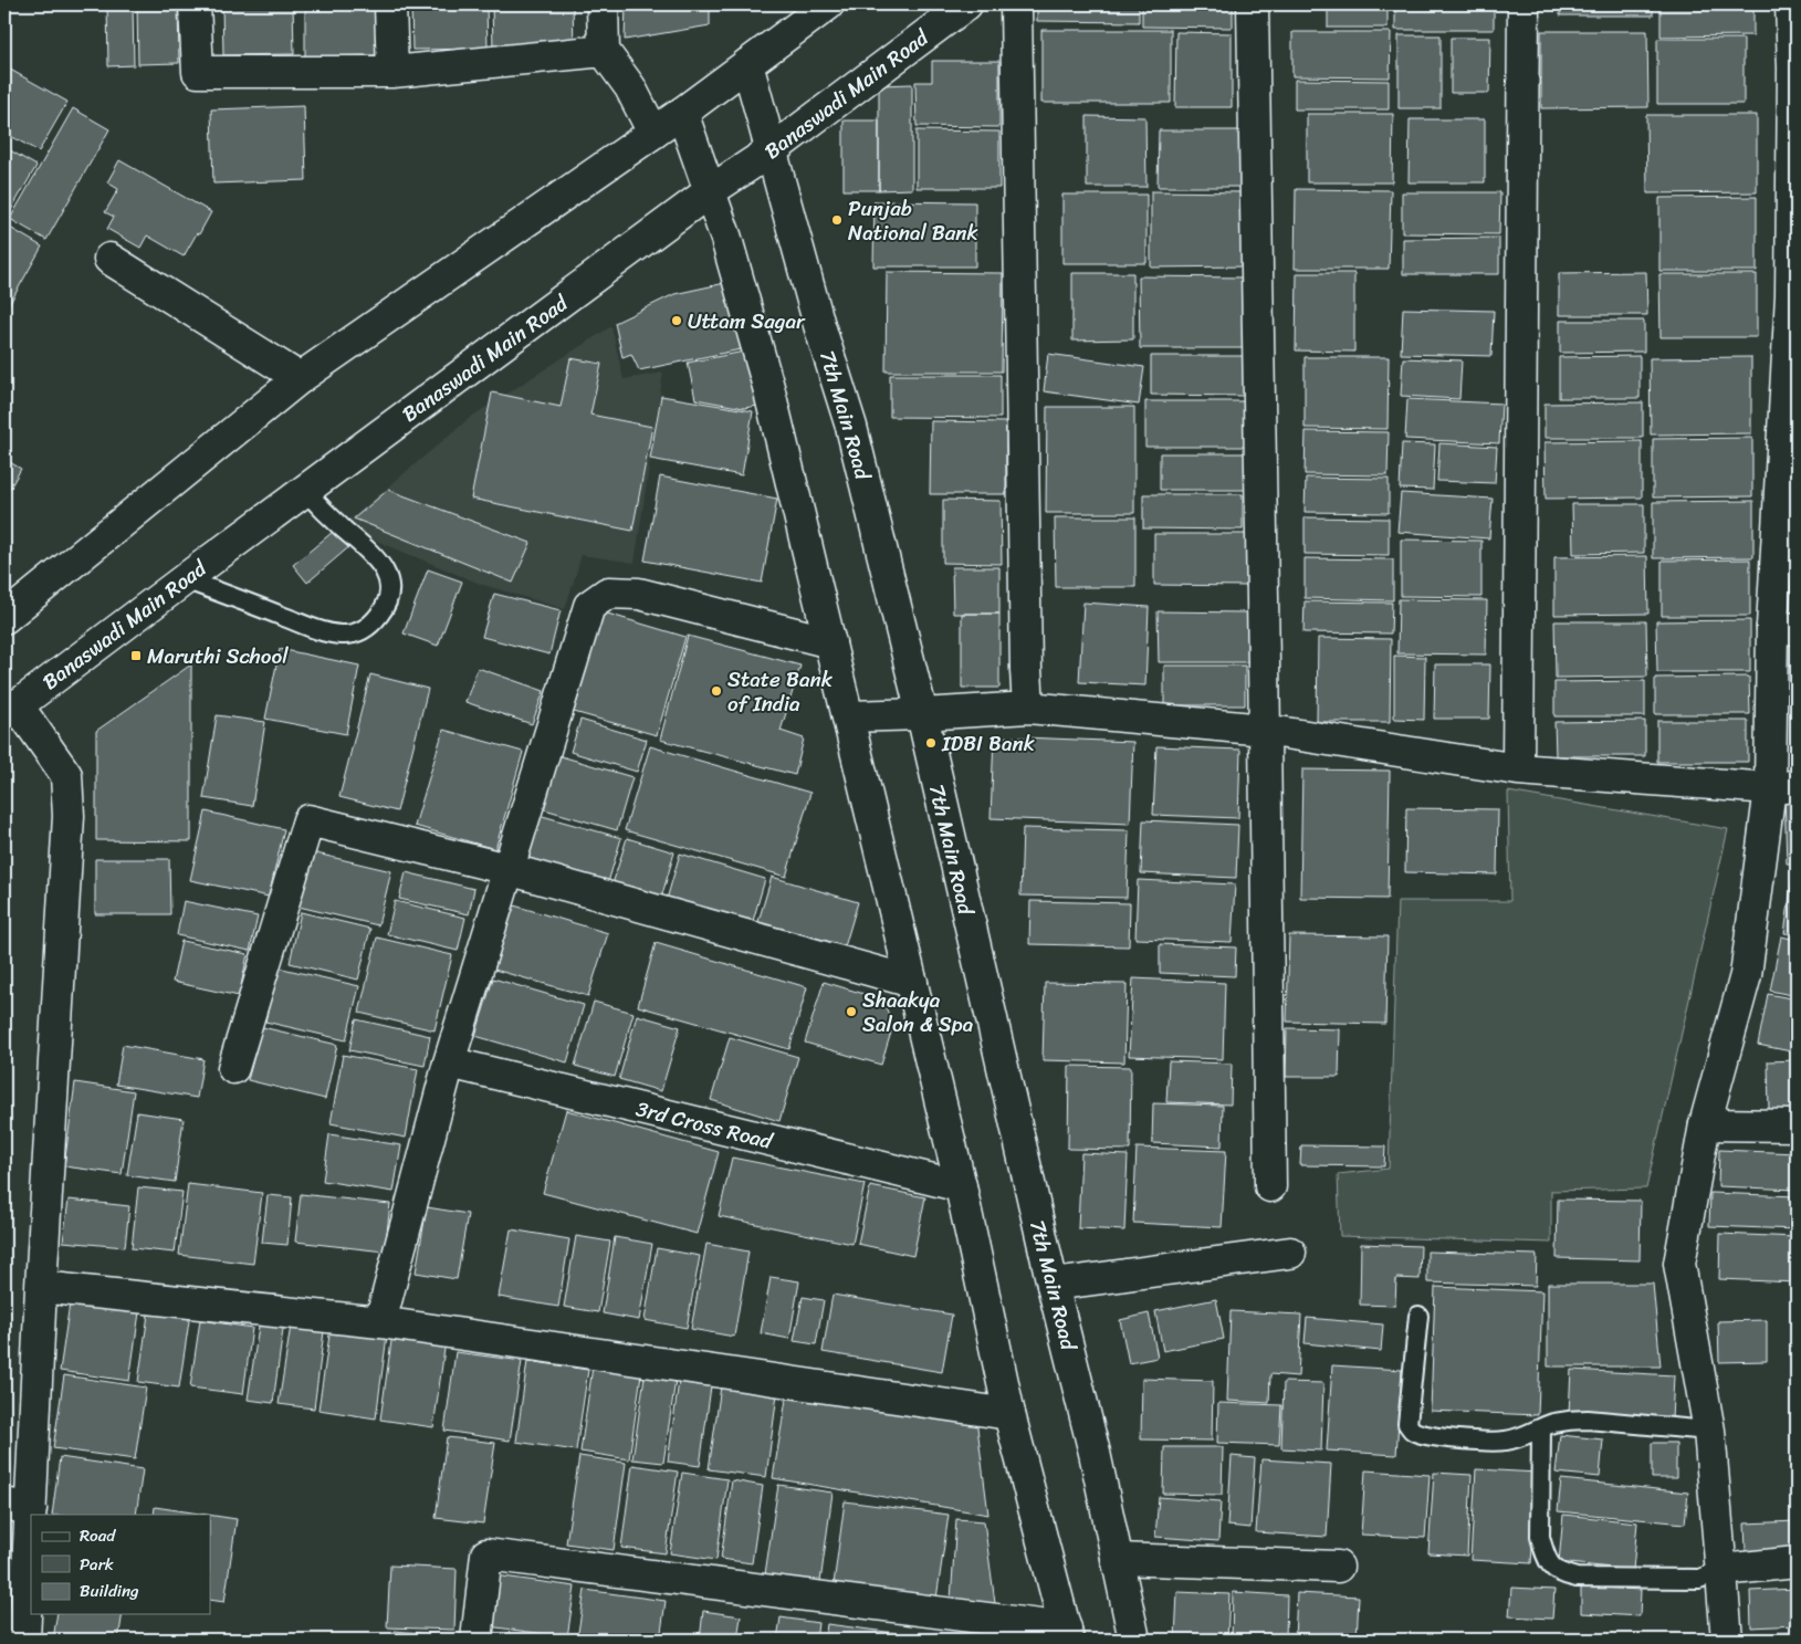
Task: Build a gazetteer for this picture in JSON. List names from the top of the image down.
{
  "streets": {
    "street": ["Banaswadi Main Road", "7th Main Road", "3rd Cross Road"]
  },
  "crossings": [
    ["Banaswadi Main Road", "7th Main Road"]
  ],
  "places": {
    "other": [
      "Punjab National Bank",
      "Uttam Sagar",
      "State Bank of India",
      "IDBI Bank",
      "Shaakya Salon & Spa"
    ],
    "transit": ["Maruthi School"]
  },
  "legend": ["Road", "Park", "Building"]
}
